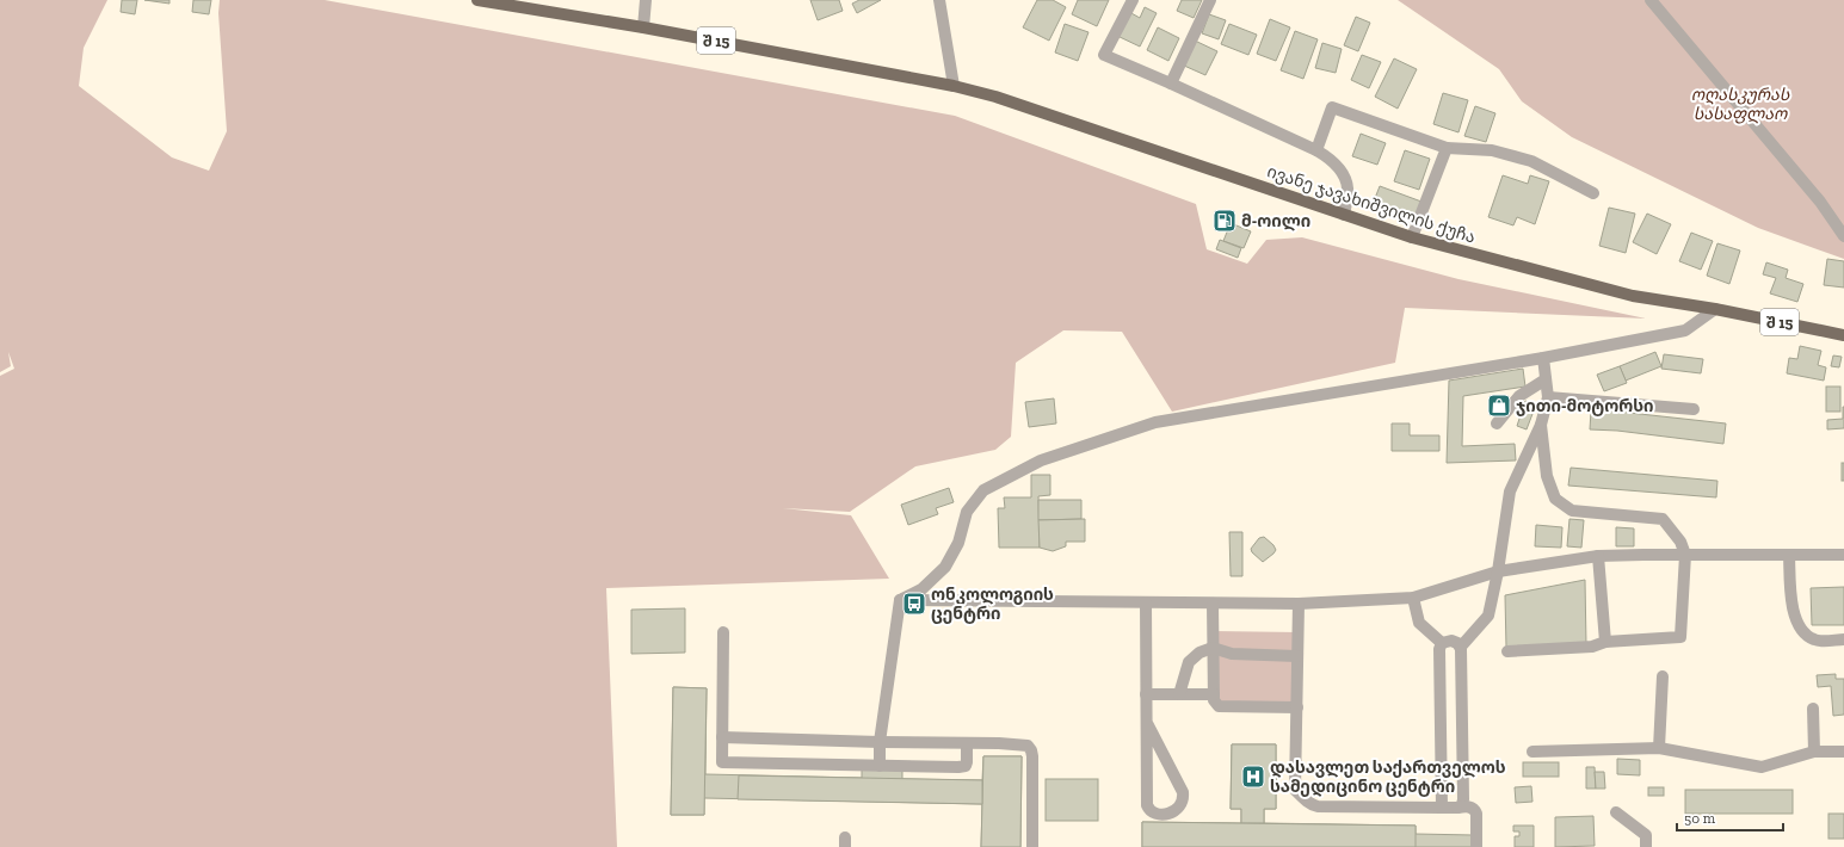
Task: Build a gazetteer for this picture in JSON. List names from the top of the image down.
{
  "streets": {
    "main road": ["შ 15", "ივანე ჯავახიშვილის ქუჩა"]
  },
  "crossings": [
    ["შ 15", "ივანე ჯავახიშვილის ქუჩა"]
  ],
  "parks": ["ოღასკურას სასაფლაო"],
  "places": {
    "fuel station": ["მ-ოილი"],
    "shop": ["ჯითი-მოტორსი"],
    "bus stop": ["ონკოლოგიის ცენტრი"],
    "hospital": ["დასავლეთ საქართველოს სამედიცინო ცენტრი"]
  },
  "scale_bar": "50 m"
}
